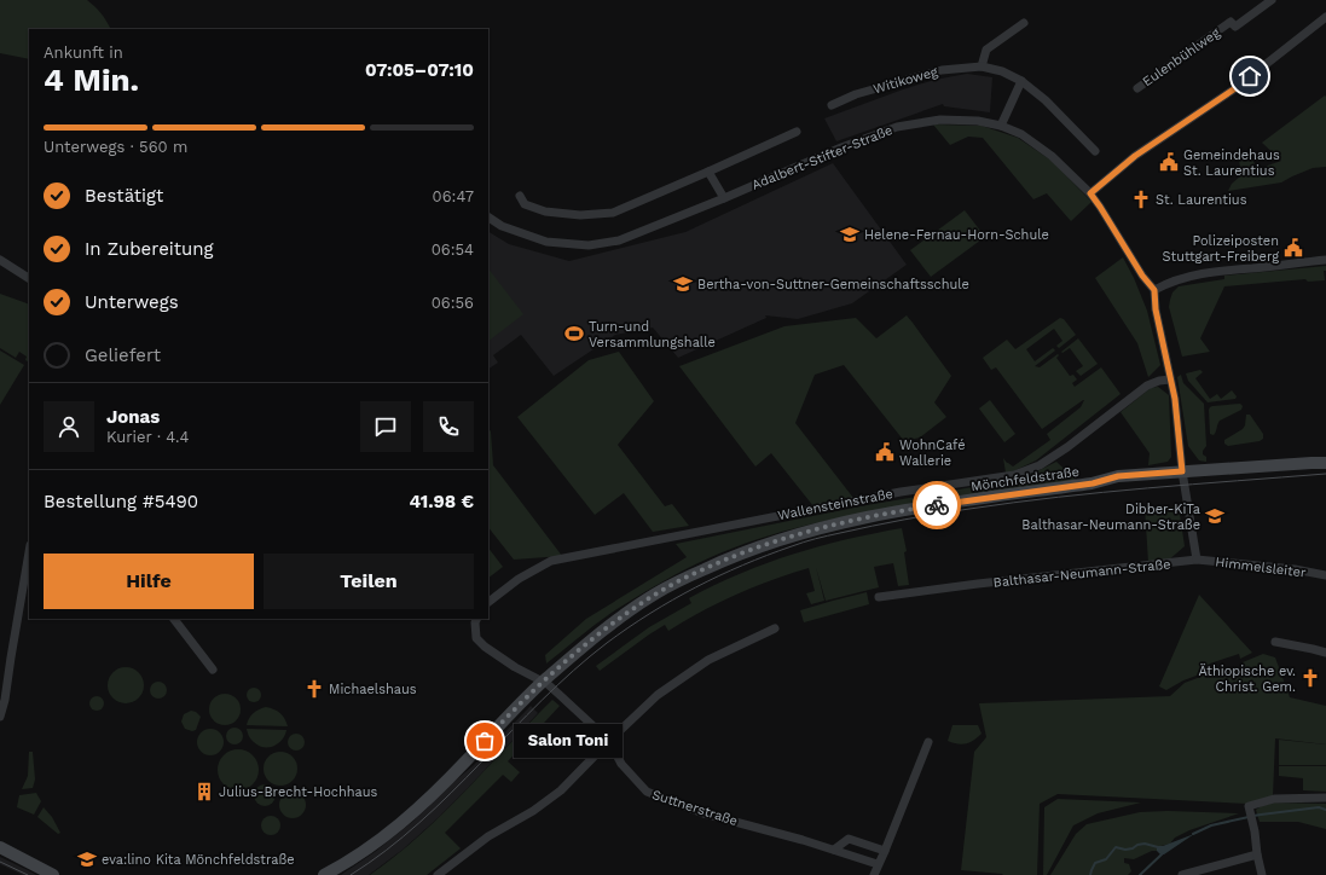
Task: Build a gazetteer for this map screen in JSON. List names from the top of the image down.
{
  "streets": {
    "main road": ["Mönchfeldstraße"],
    "street": [
      "Eulenbühlweg",
      "Witikoweg",
      "Adalbert-Stifter-Straße",
      "Wallensteinstraße",
      "Himmelsleiter",
      "Balthasar-Neumann-Straße",
      "Suttnerstraße"
    ]
  },
  "crossings": [
    ["Mönchfeldstraße", "Suttnerstraße"],
    ["Himmelsleiter", "Balthasar-Neumann-Straße"]
  ],
  "places": {
    "public building": ["Gemeindehaus St. Laurentius", "Polizeiposten Stuttgart-Freiberg", "WohnCafé Wallerie"],
    "church": ["St. Laurentius", "Äthiopische ev. Christ. Gem.", "Michaelshaus"],
    "school or university": [
      "Helene-Fernau-Horn-Schule",
      "Bertha-von-Suttner-Gemeinschaftsschule",
      "Dibber-KiTa Balthasar-Neumann-Straße",
      "eva:lino Kita Mönchfeldstraße"
    ],
    "sports": ["Turn-und Versammlungshalle"],
    "other": ["Salon Toni"],
    "building": ["Julius-Brecht-Hochhaus"]
  },
  "page": {
    "heading": ["4 Min.", "Ankunft in", "07:05–07:10"],
    "panel": [
      "Jonas",
      "Kurier · 4.4",
      "Bestellung #5490",
      "41.98 €"
    ],
    "bar": "Unterwegs · 560 m",
    "list": [
      ["Bestätigt", "06:47"],
      ["In Zubereitung", "06:54"],
      ["Unterwegs", "06:56"],
      "Geliefert"
    ],
    "buttons": ["Hilfe", "Teilen"],
    "bubble": "Salon Toni"
  }
}
